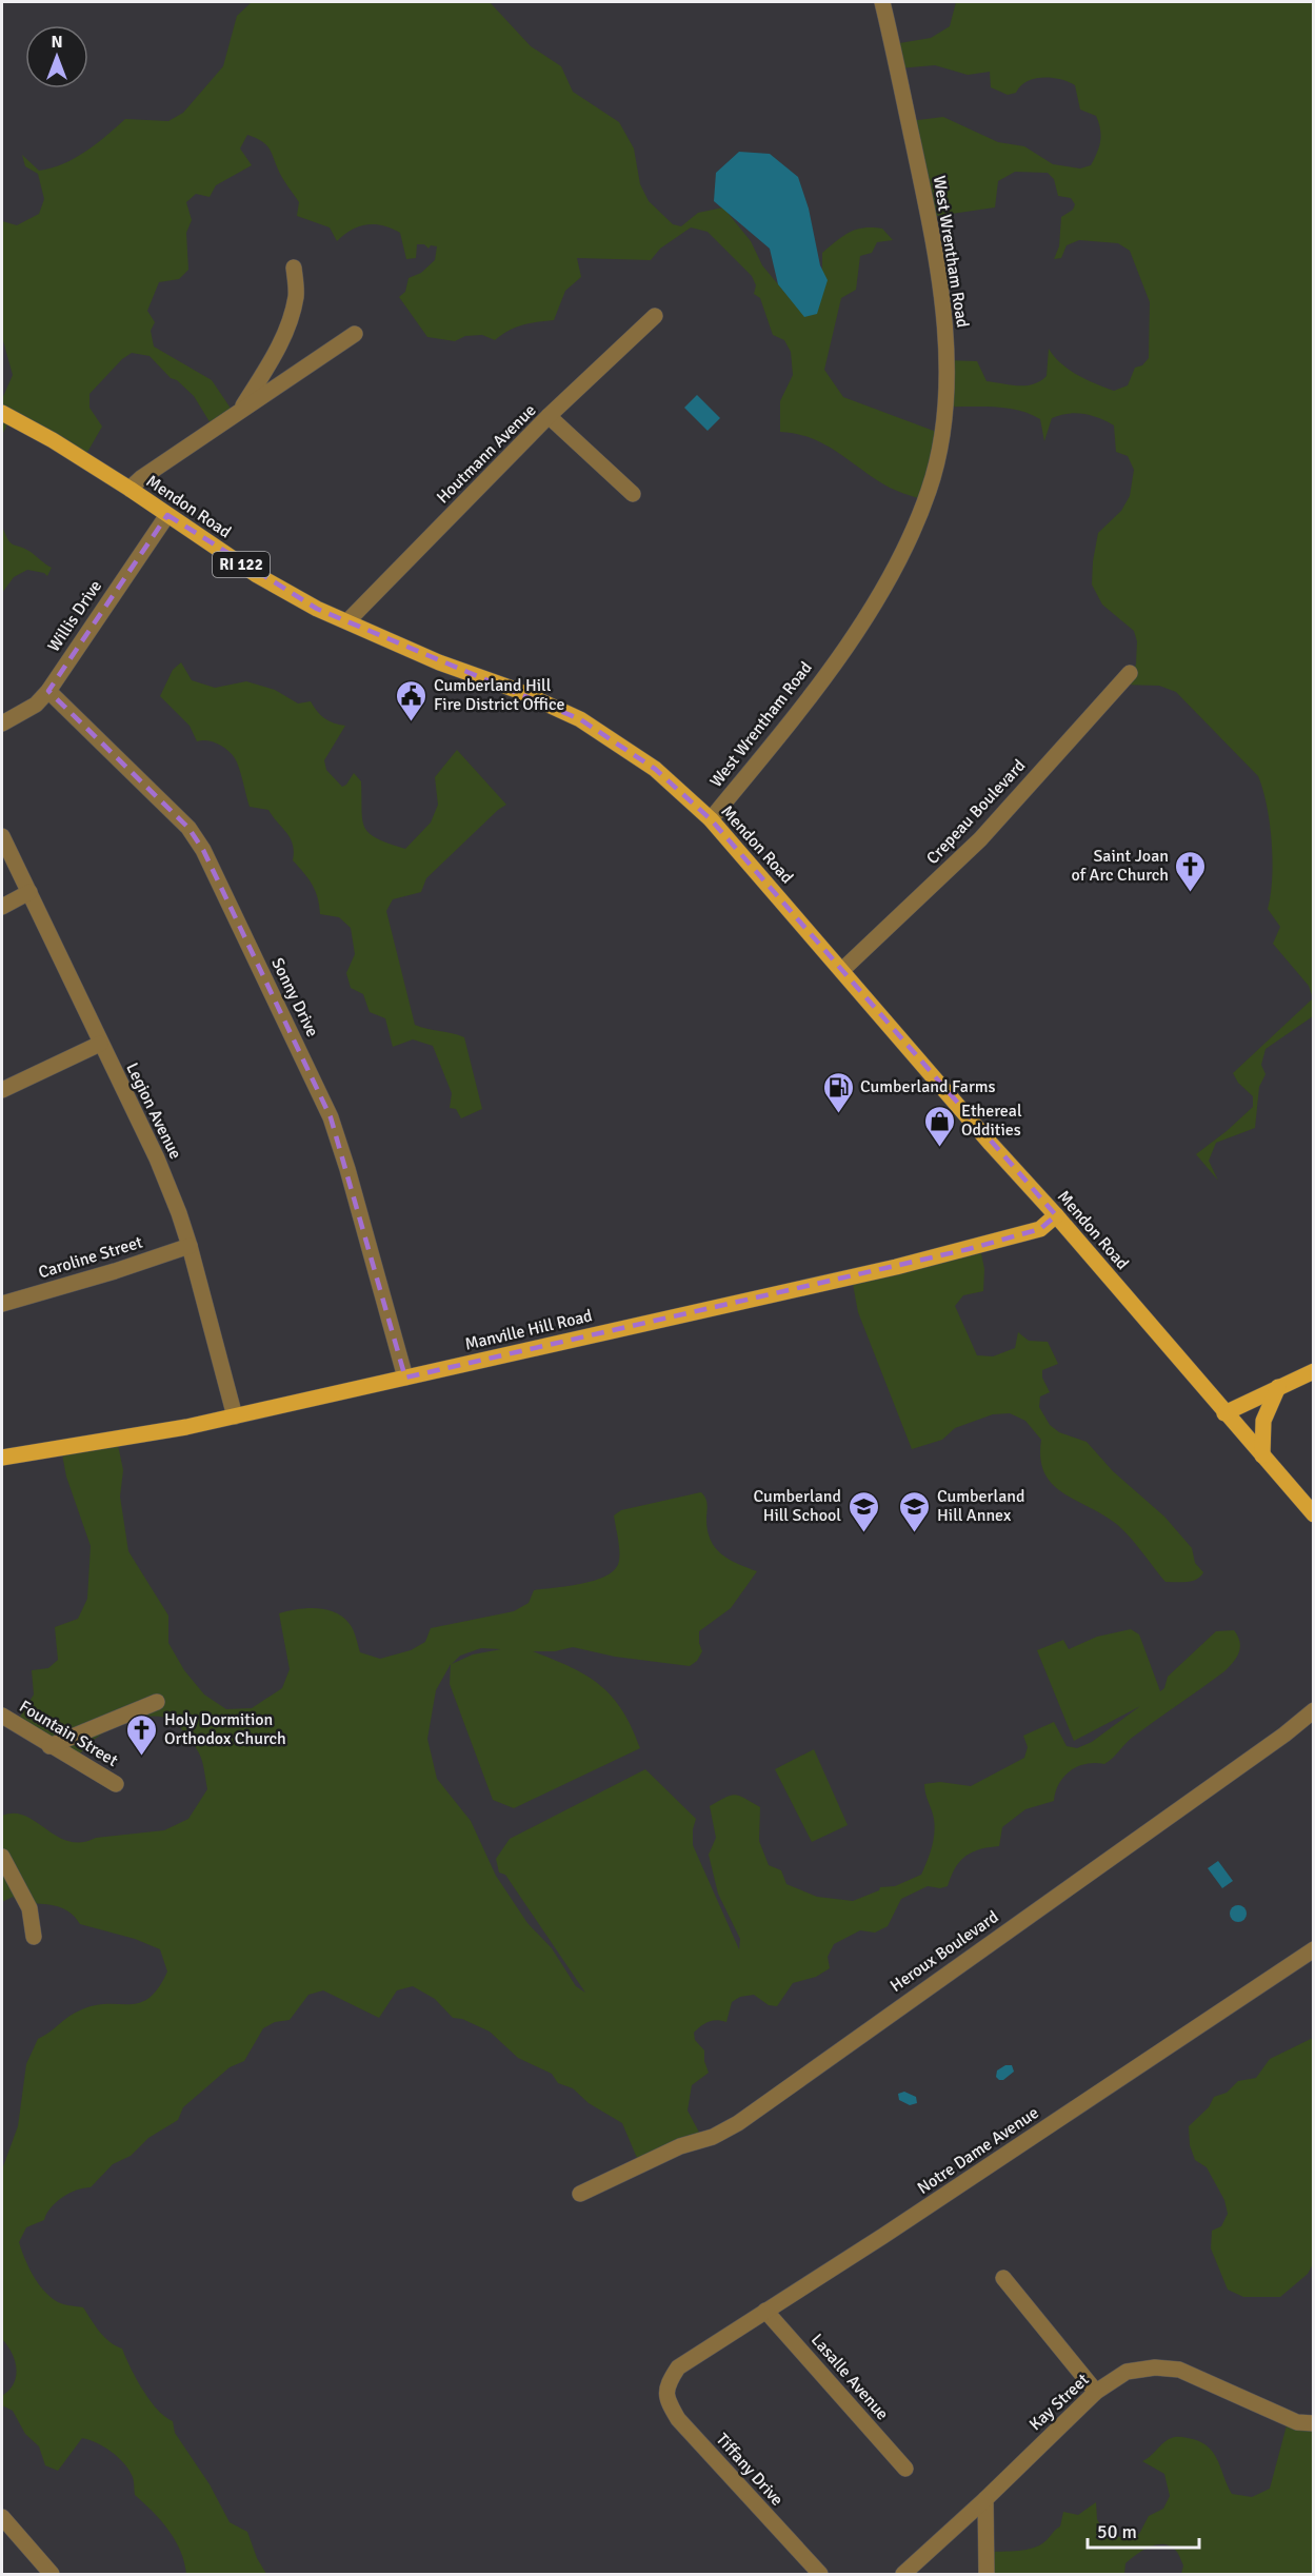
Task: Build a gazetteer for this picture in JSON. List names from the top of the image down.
{
  "streets": {
    "main road": ["Mendon Road", "RI 122", "Manville Hill Road"],
    "street": [
      "West Wrentham Road",
      "Houtmann Avenue",
      "Willis Drive",
      "Crepeau Boulevard",
      "Sonny Drive",
      "Legion Avenue",
      "Caroline Street",
      "Fountain Street",
      "Heroux Boulevard",
      "Notre Dame Avenue",
      "Lasalle Avenue",
      "Kay Street",
      "Tiffany Drive"
    ]
  },
  "crossings": [
    ["West Wrentham Road", "Mendon Road"],
    ["Houtmann Avenue", "Mendon Road"],
    ["Mendon Road", "Willis Drive"],
    ["Mendon Road", "Crepeau Boulevard"],
    ["Mendon Road", "Manville Hill Road"],
    ["Willis Drive", "Sonny Drive"],
    ["Sonny Drive", "Manville Hill Road"],
    ["Legion Avenue", "Caroline Street"],
    ["Legion Avenue", "Manville Hill Road"],
    ["Notre Dame Avenue", "Lasalle Avenue"],
    ["Notre Dame Avenue", "Tiffany Drive"]
  ],
  "places": {
    "public building": ["Cumberland Hill Fire District Office"],
    "church": ["Saint Joan of Arc Church", "Holy Dormition Orthodox Church"],
    "fuel station": ["Cumberland Farms"],
    "shop": ["Ethereal Oddities"],
    "school or university": ["Cumberland Hill School", "Cumberland Hill Annex"]
  },
  "scale_bar": "50 m",
  "north": "top"
}
